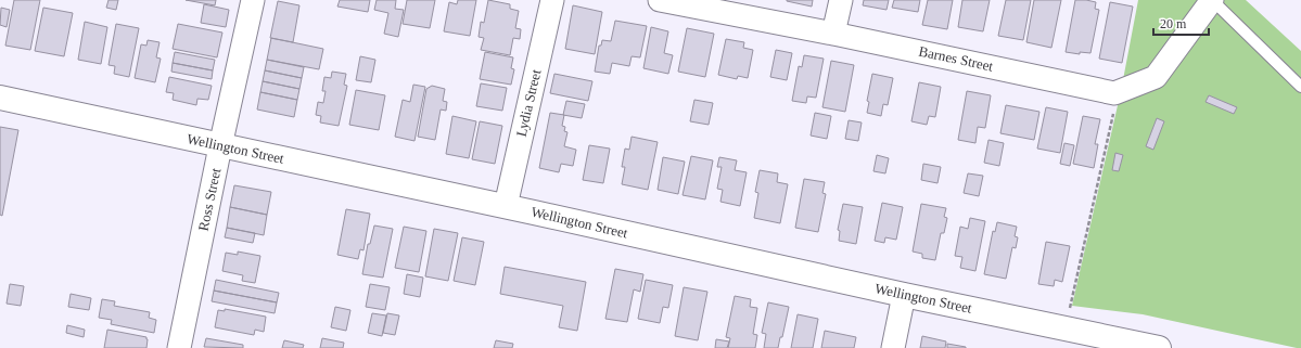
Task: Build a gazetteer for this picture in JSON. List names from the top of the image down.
{
  "streets": {
    "street": [
      "Barnes Street",
      "Lydia Street",
      "Wellington Street",
      "Ross Street"
    ]
  },
  "crossings": [
    ["Lydia Street", "Wellington Street"],
    ["Wellington Street", "Ross Street"]
  ],
  "scale_bar": "20 m"
}
